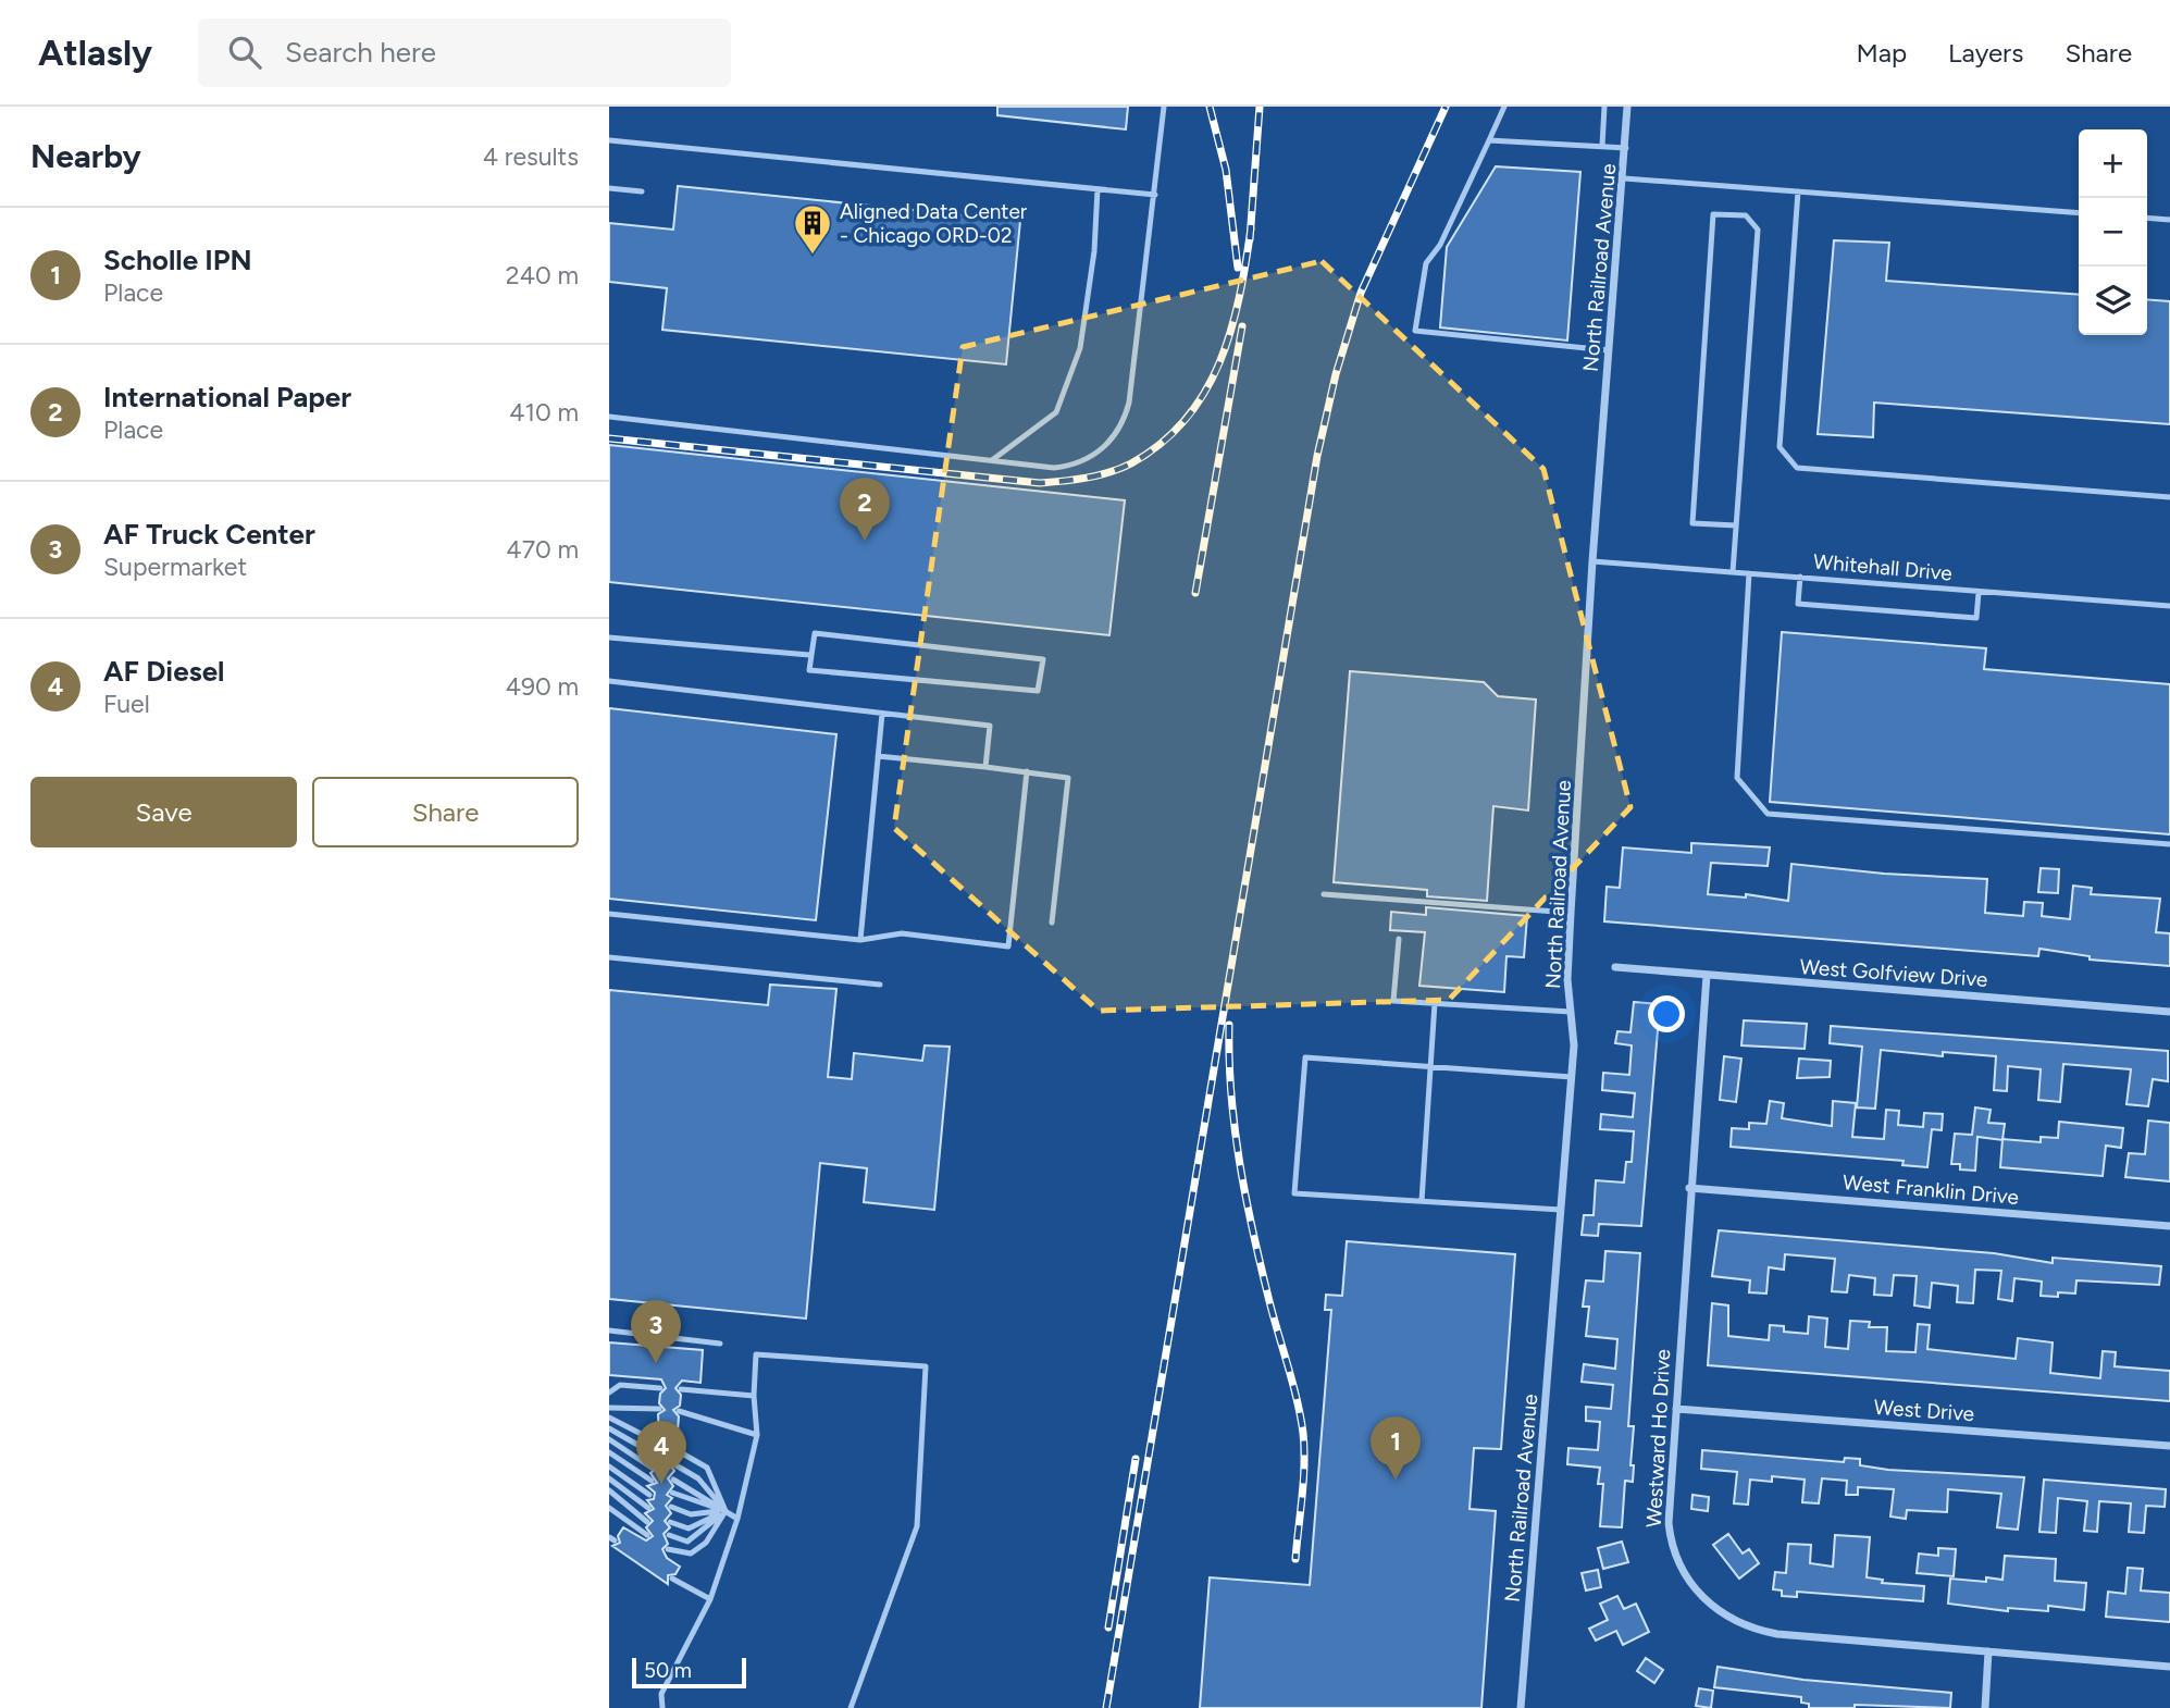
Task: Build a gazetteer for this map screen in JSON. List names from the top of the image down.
{
  "streets": {
    "street": [
      "North Railroad Avenue",
      "West Golfview Drive",
      "West Franklin Drive",
      "West Drive",
      "Westward Ho Drive"
    ],
    "lane": ["Whitehall Drive"]
  },
  "crossings": [
    ["North Railroad Avenue", "Whitehall Drive"],
    ["West Golfview Drive", "Westward Ho Drive"],
    ["West Franklin Drive", "Westward Ho Drive"],
    ["West Drive", "Westward Ho Drive"]
  ],
  "places": {
    "building": ["Aligned Data Center - Chicago ORD-02"]
  },
  "scale_bar": "50 m",
  "page": {
    "header": "Atlasly",
    "search": "Search here",
    "nav": ["Map", "Layers", "Share"],
    "heading": ["Nearby", "4 results"],
    "map_buttons": ["+", "−"],
    "list": [
      {
        "mark": "1",
        "name": "Scholle IPN",
        "note": "Place",
        "value": "240 m"
      },
      {
        "mark": "2",
        "name": "International Paper",
        "note": "Place",
        "value": "410 m"
      },
      {
        "mark": "3",
        "name": "AF Truck Center",
        "note": "Supermarket",
        "value": "470 m"
      },
      {
        "mark": "4",
        "name": "AF Diesel",
        "note": "Fuel",
        "value": "490 m"
      }
    ],
    "pins": [
      "2",
      "3",
      "1",
      "4"
    ],
    "buttons": ["Save", "Share"],
    "scale": "50 m"
  }
}
